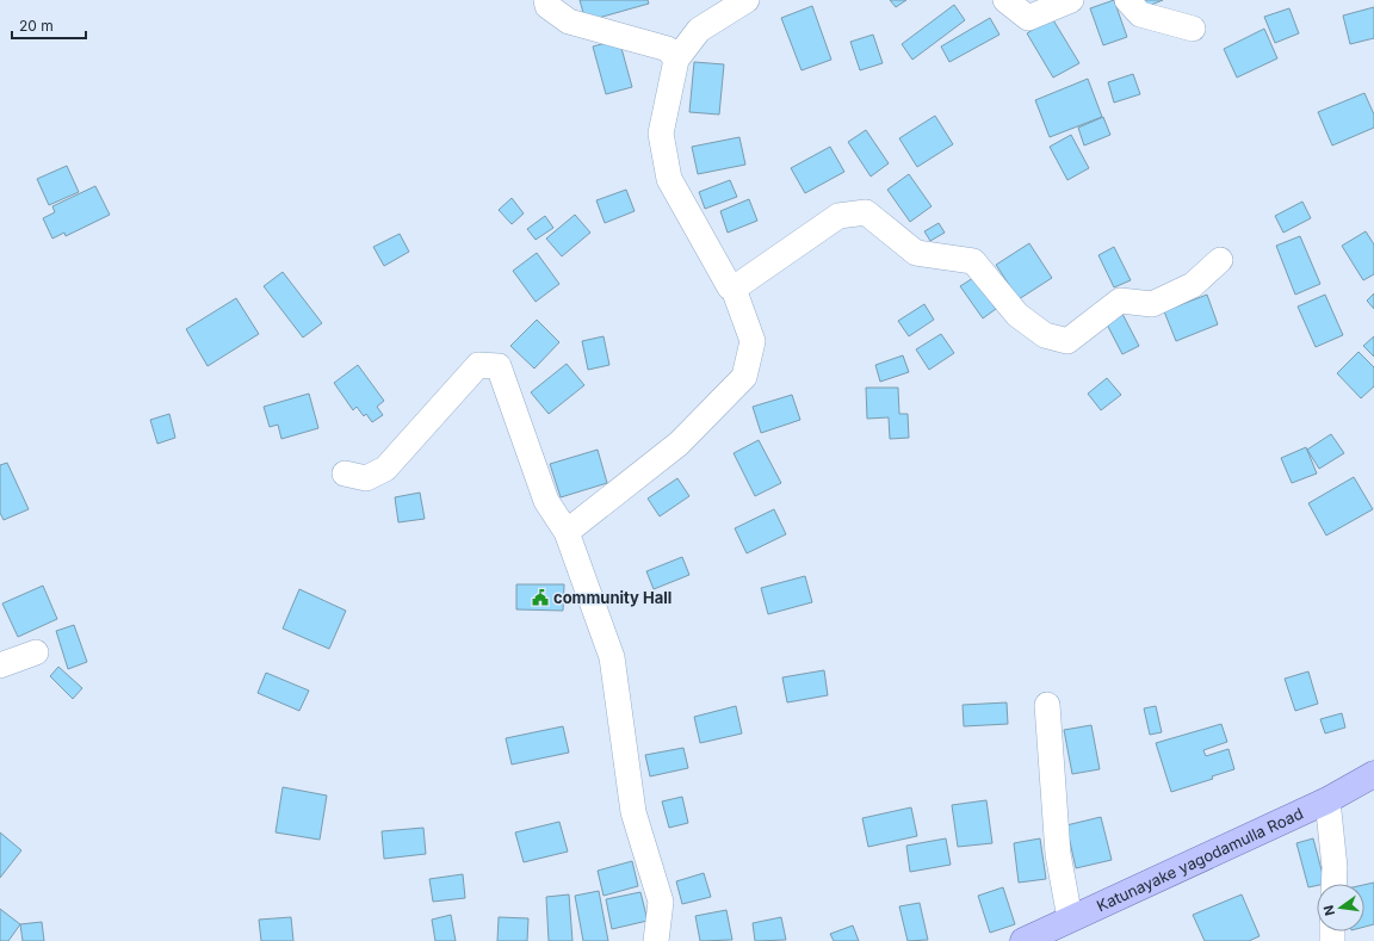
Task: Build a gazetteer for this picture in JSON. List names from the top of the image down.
{
  "streets": {
    "main road": ["Katunayake yagodamulla Road"]
  },
  "places": {
    "public building": ["community Hall"]
  },
  "scale_bar": "20 m",
  "north": "left"
}
